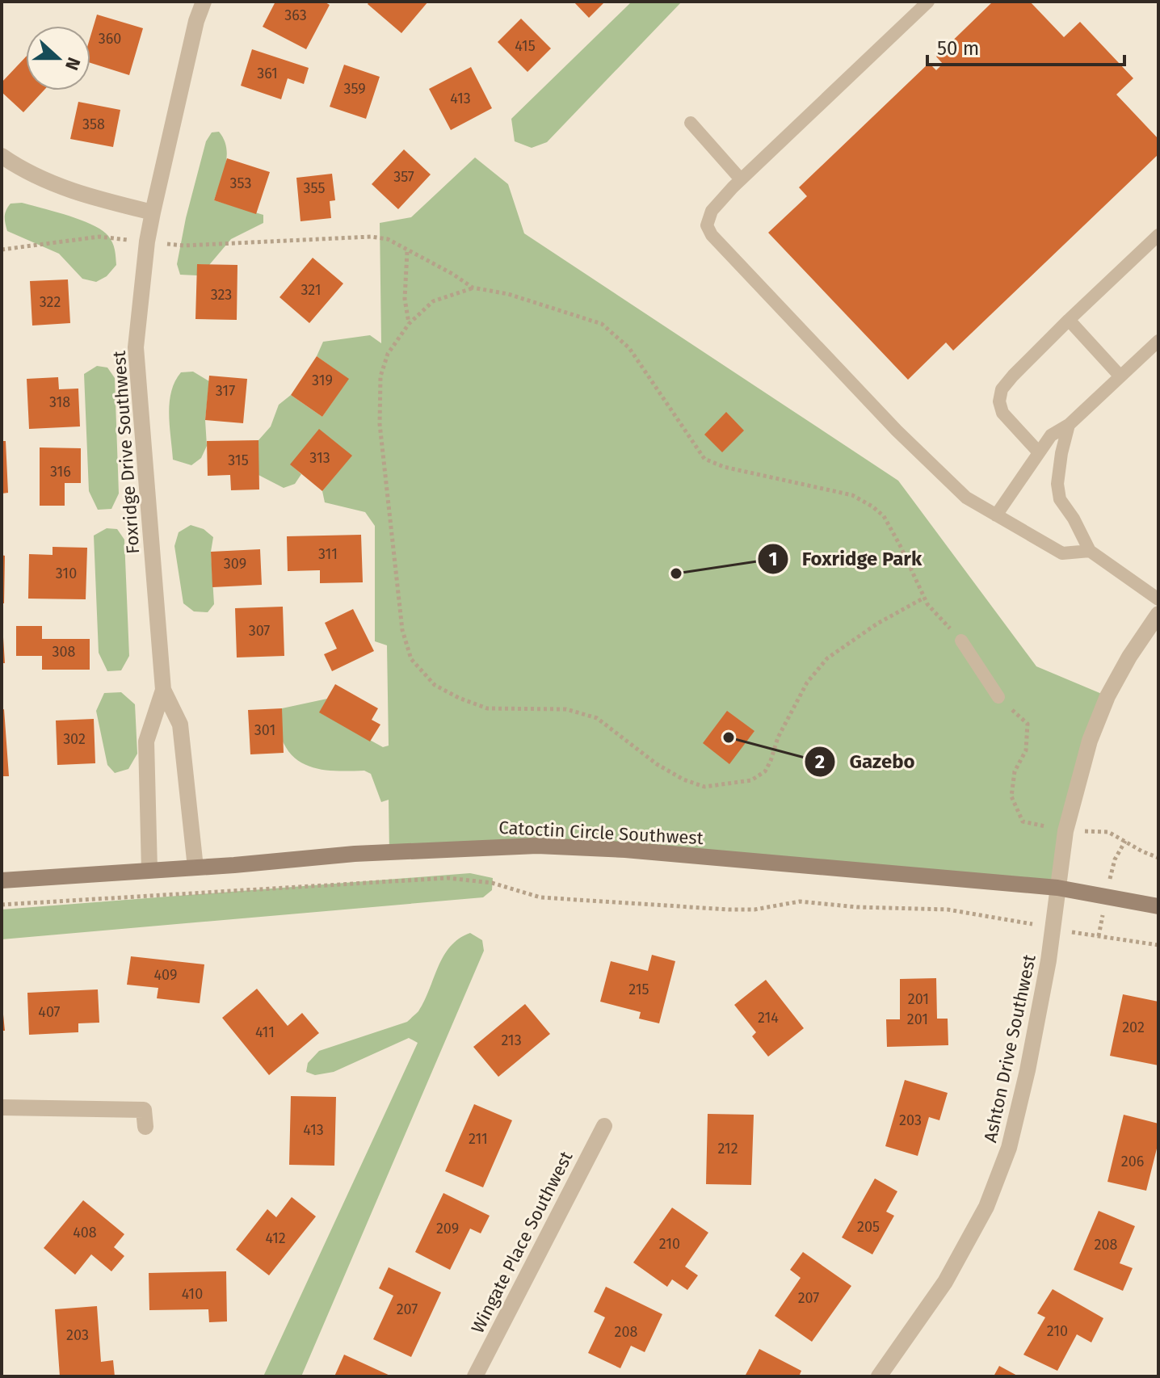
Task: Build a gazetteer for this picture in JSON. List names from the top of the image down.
{
  "streets": {
    "main road": ["Catoctin Circle Southwest"],
    "street": ["Foxridge Drive Southwest", "Ashton Drive Southwest", "Wingate Place Southwest"]
  },
  "crossings": [
    ["Foxridge Drive Southwest", "Catoctin Circle Southwest"],
    ["Catoctin Circle Southwest", "Ashton Drive Southwest"]
  ],
  "places": ["Foxridge Park", "Gazebo"],
  "house_numbers": [
    "363",
    "360",
    "415",
    "361",
    "359",
    "413",
    "358",
    "357",
    "353",
    "355",
    "321",
    "323",
    "322",
    "319",
    "317",
    "318",
    "313",
    "315",
    "316",
    "311",
    "309",
    "310",
    "307",
    "308",
    "301",
    "302",
    "409",
    "215",
    "201",
    "407",
    "214",
    "201",
    "202",
    "411",
    "213",
    "203",
    "413",
    "211",
    "212",
    "206",
    "205",
    "209",
    "408",
    "412",
    "210",
    "208",
    "410",
    "207",
    "207",
    "210",
    "208",
    "203"
  ],
  "scale_bar": "50 m",
  "north": "right"
}
